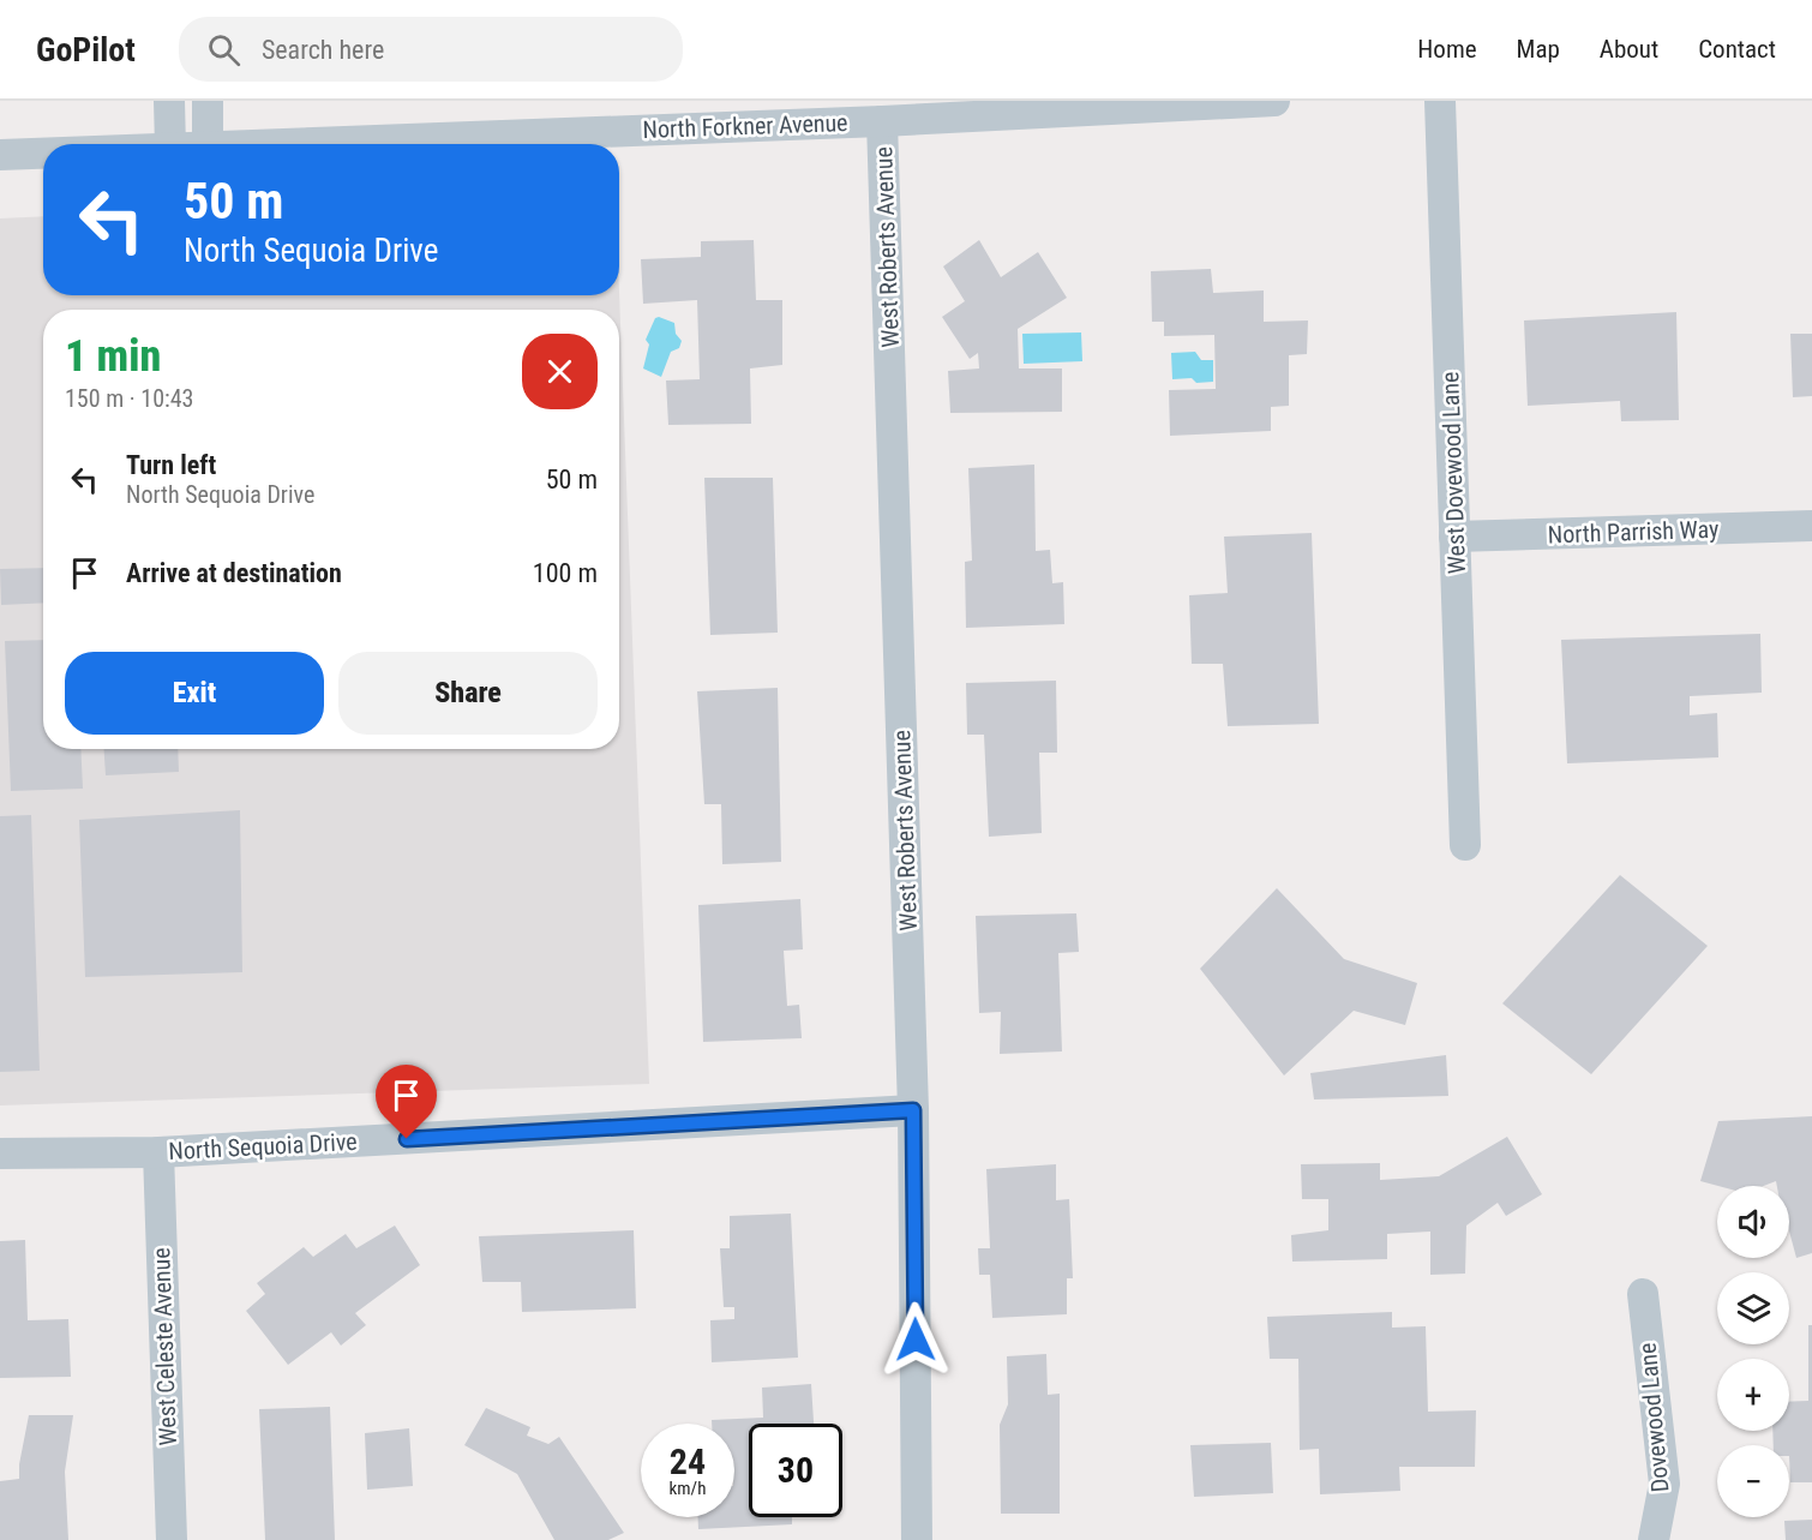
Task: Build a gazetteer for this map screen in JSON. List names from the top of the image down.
{
  "streets": {
    "street": [
      "North Forkner Avenue",
      "West Roberts Avenue",
      "West Dovewood Lane",
      "North Parrish Way",
      "North Sequoia Drive",
      "West Celeste Avenue",
      "Dovewood Lane"
    ]
  },
  "crossings": [
    ["North Forkner Avenue", "West Roberts Avenue"],
    ["West Roberts Avenue", "North Sequoia Drive"],
    ["West Dovewood Lane", "North Parrish Way"],
    ["North Sequoia Drive", "West Celeste Avenue"]
  ],
  "page": {
    "header": "GoPilot",
    "search": "Search here",
    "nav": [
      "Home",
      "Map",
      "About",
      "Contact"
    ],
    "turn": ["50 m", "North Sequoia Drive"],
    "heading": ["1 min", "150 m · 10:43"],
    "list": [
      {
        "name": "Turn left",
        "note": "North Sequoia Drive",
        "value": "50 m"
      },
      {
        "name": "Arrive at destination",
        "value": "100 m"
      }
    ],
    "buttons": ["Exit", "Share"],
    "map_buttons": ["+", "−"],
    "speed": "24 km/h",
    "limit": "30"
  }
}
